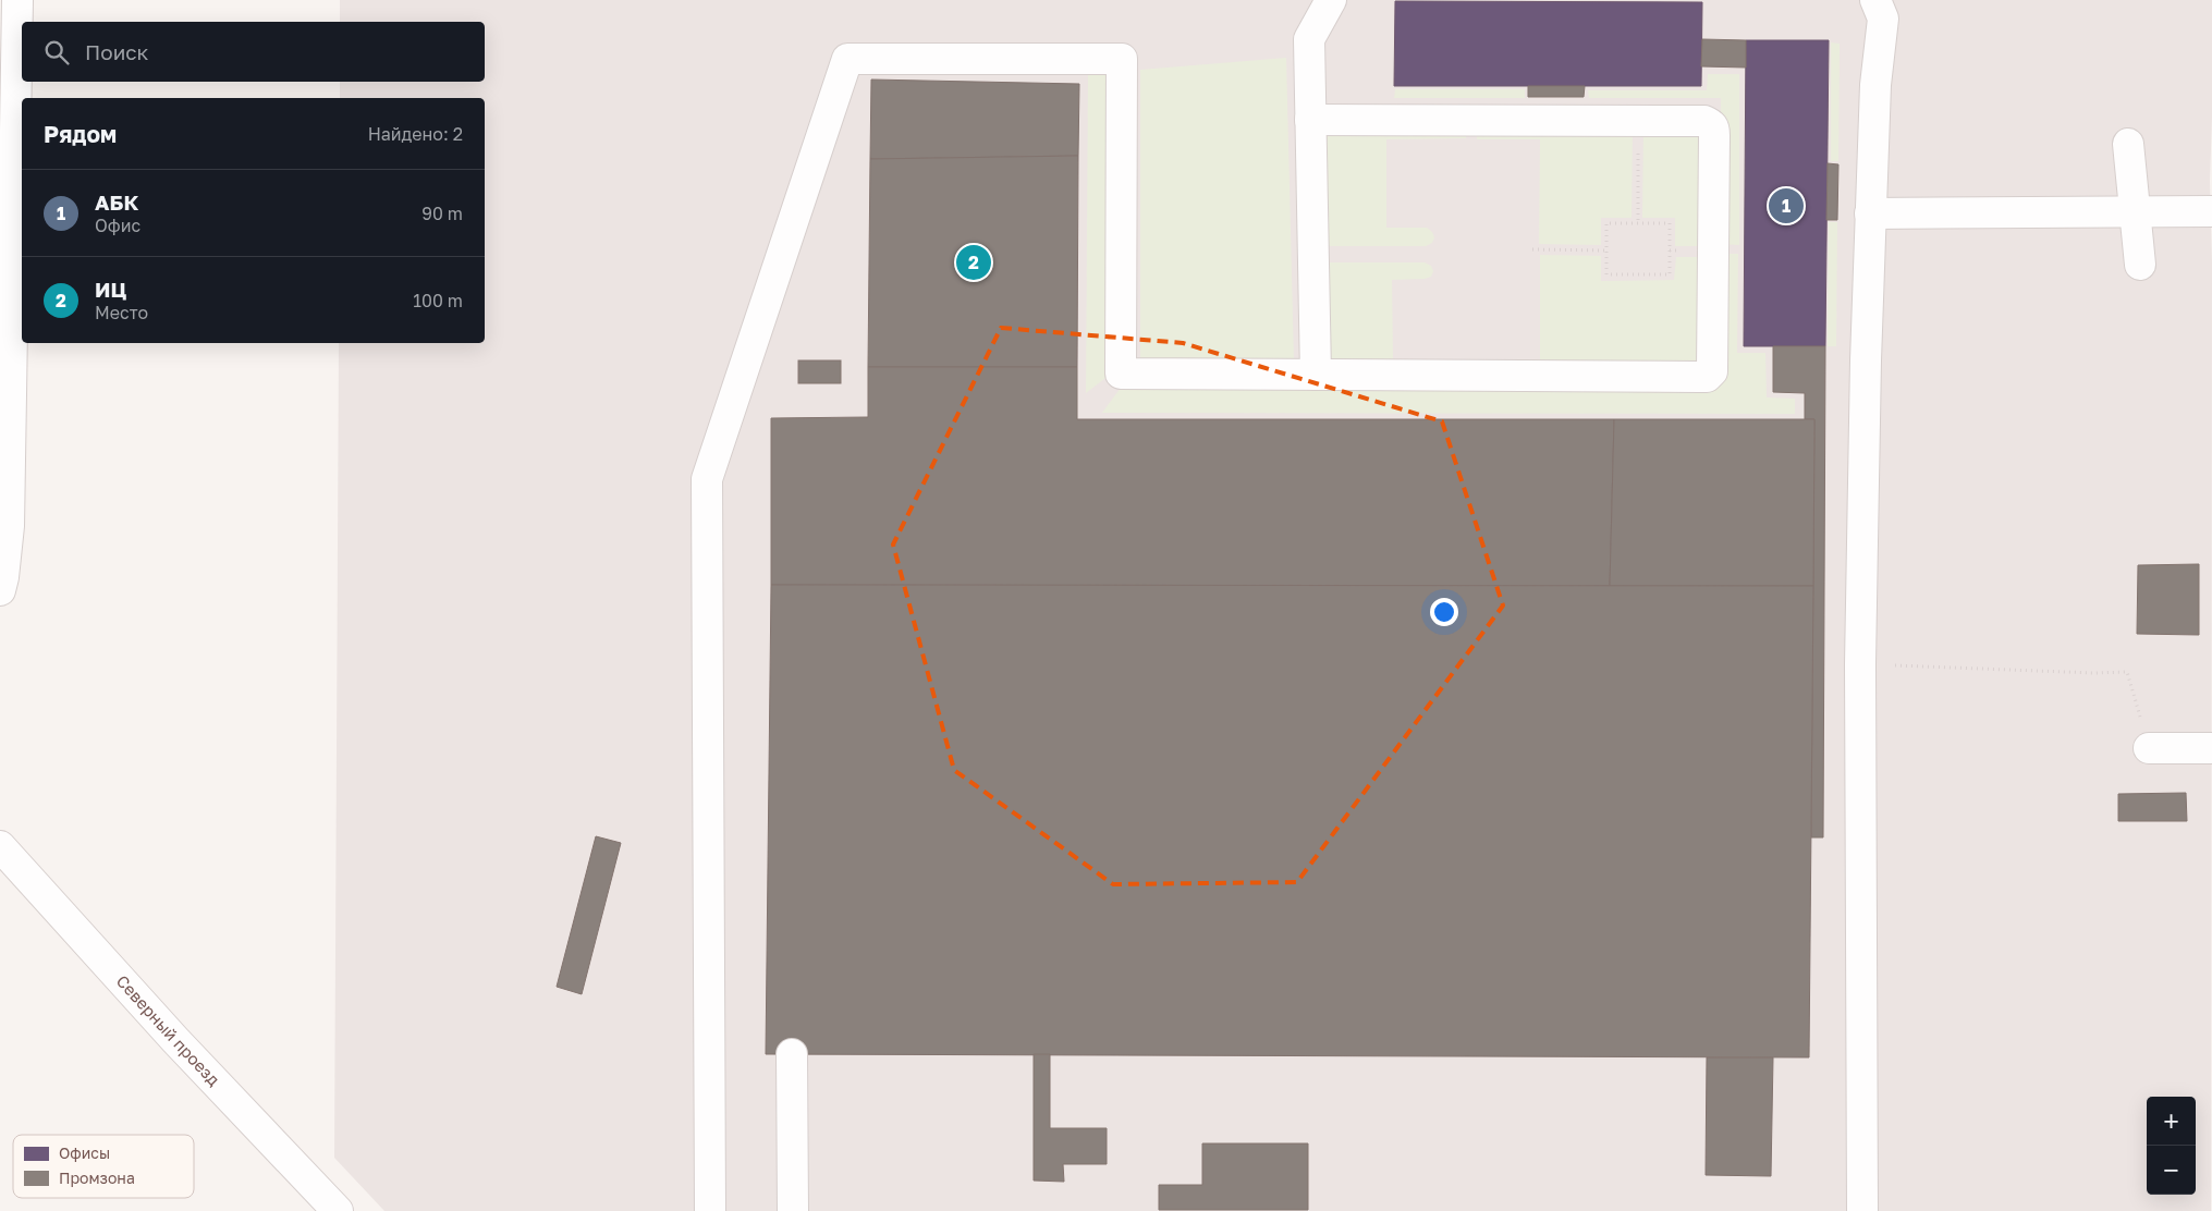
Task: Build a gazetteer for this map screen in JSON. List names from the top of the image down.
{
  "streets": {
    "street": ["Северный проезд"]
  },
  "legend": ["Офисы", "Промзона"],
  "page": {
    "search": "Поиск",
    "heading": ["Рядом", "Найдено: 2"],
    "list": [
      {
        "mark": "1",
        "name": "АБК",
        "note": "Офис",
        "value": "90 m"
      },
      {
        "mark": "2",
        "name": "ИЦ",
        "note": "Место",
        "value": "100 m"
      }
    ],
    "pins": ["1", "2"],
    "map_buttons": ["+", "−"]
  }
}
